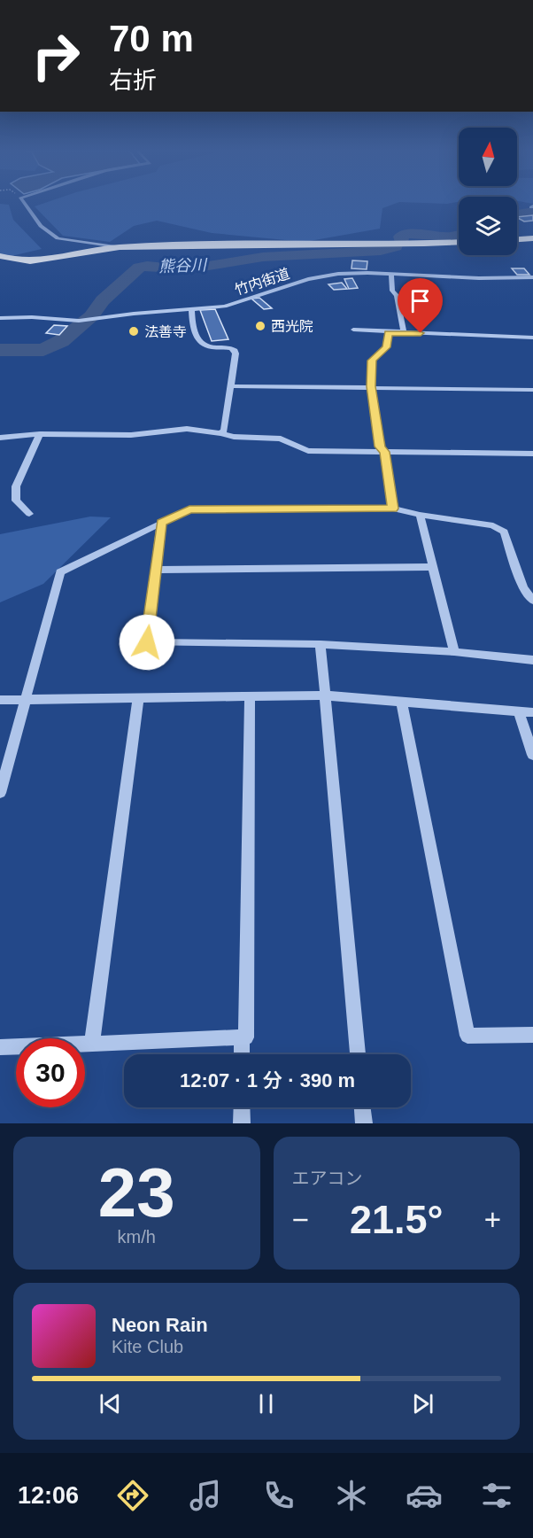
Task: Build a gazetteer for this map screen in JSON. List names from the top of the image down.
{
  "streets": {
    "street": ["竹内街道"]
  },
  "water": ["熊谷川"],
  "places": ["西光院", "法善寺"],
  "north": "top",
  "page": {
    "turn": ["70 m", "右折"],
    "limit": "30",
    "trip": "12:07 · 1 分 · 390 m",
    "tile": [
      ["23", "km/h"],
      "エアコン"
    ],
    "heat": ["−", "21.5°", "+"],
    "song": ["Neon Rain", "Kite Club"],
    "tabs": "12:06"
  }
}
